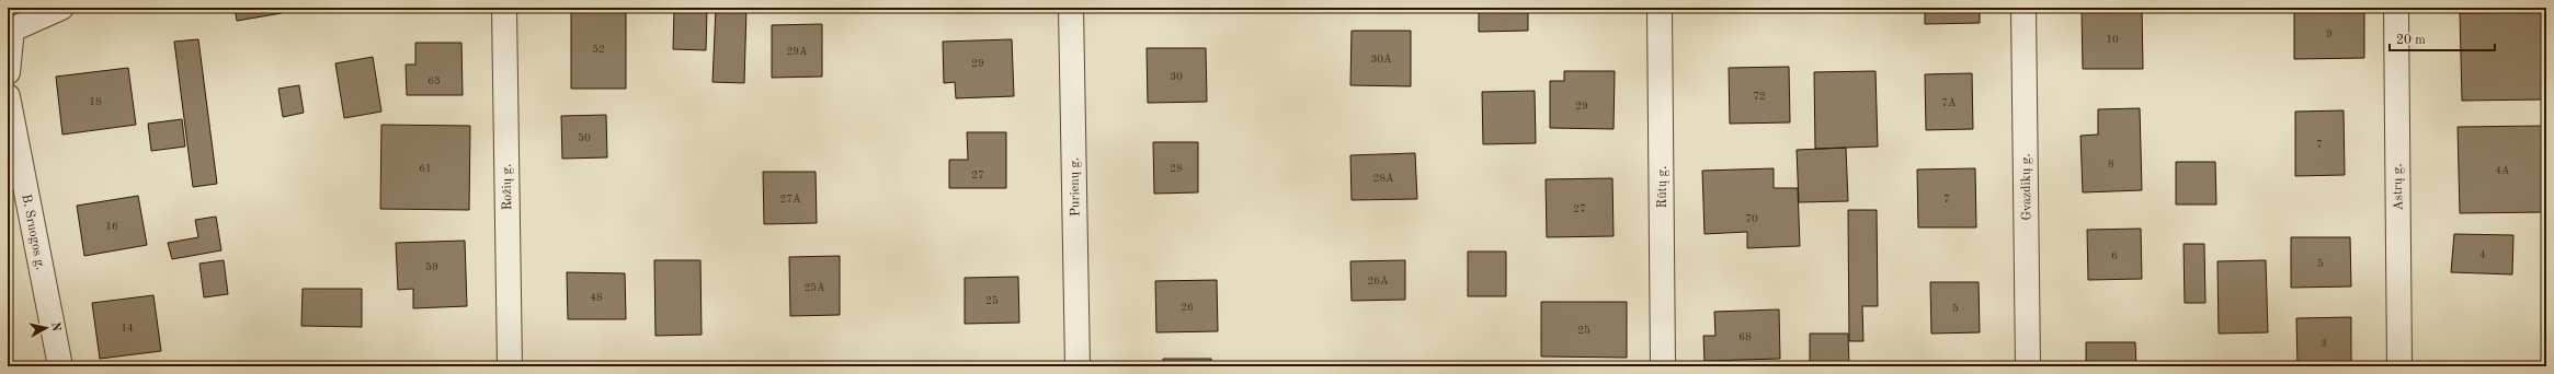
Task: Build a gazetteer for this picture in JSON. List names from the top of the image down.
{
  "streets": {
    "street": [
      "Rožių g.",
      "Purienų g.",
      "Rūtų g.",
      "Gvazdikų g.",
      "Astrų g.",
      "B. Sruogos g."
    ]
  },
  "house_numbers": [
    "9",
    "10",
    "52",
    "29A",
    "30A",
    "29",
    "30",
    "63",
    "72",
    "18",
    "7A",
    "29",
    "50",
    "7",
    "8",
    "61",
    "28",
    "4A",
    "27",
    "28A",
    "27A",
    "7",
    "27",
    "70",
    "16",
    "4",
    "6",
    "5",
    "59",
    "26A",
    "25A",
    "48",
    "25",
    "26",
    "5",
    "14",
    "25",
    "68",
    "3"
  ],
  "scale_bar": "20 m",
  "north": "right"
}
